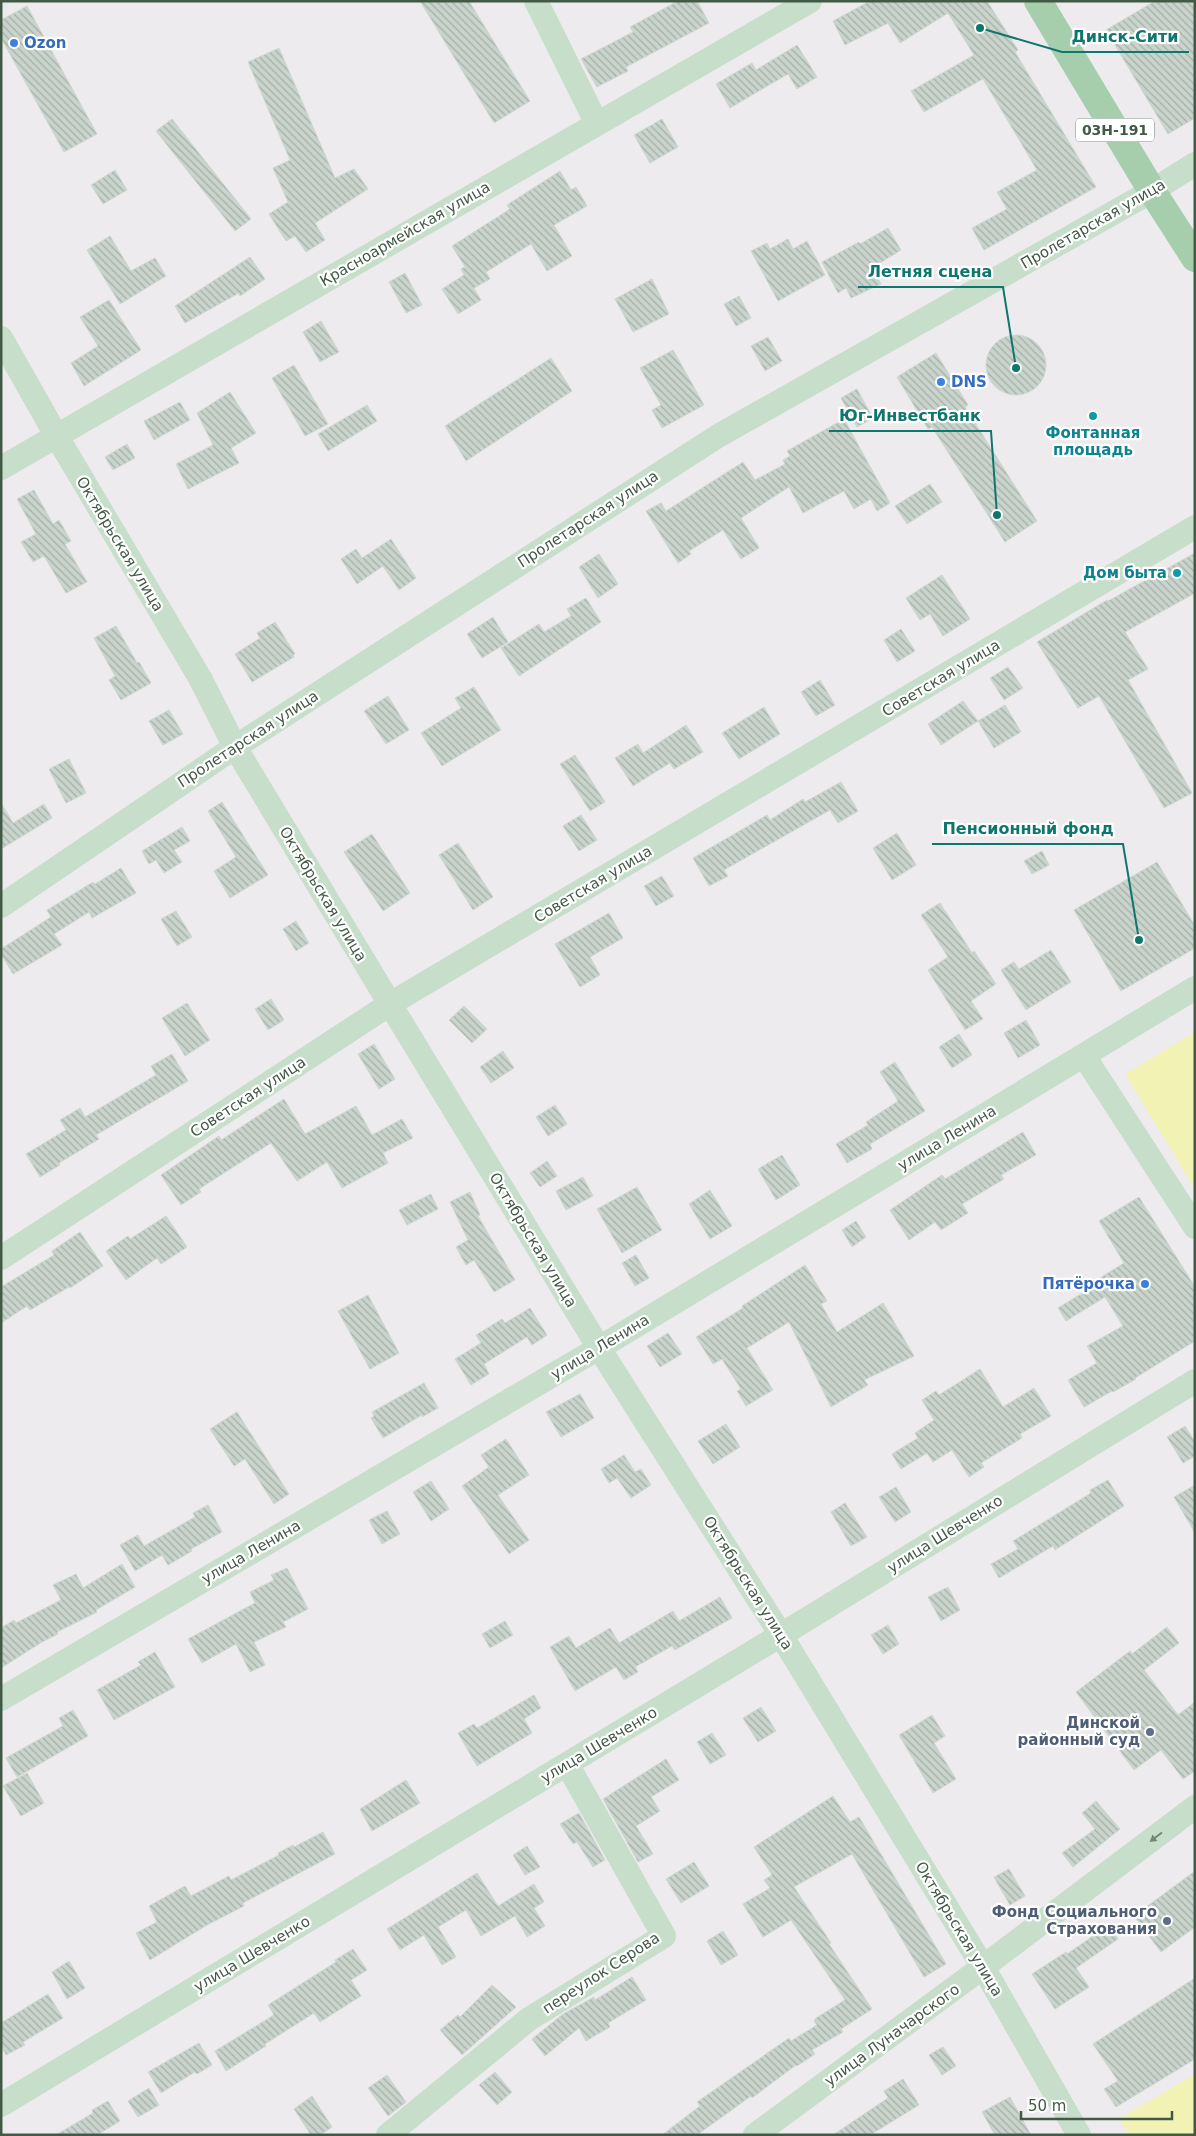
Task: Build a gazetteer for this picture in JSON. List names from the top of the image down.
{
  "streets": {
    "main road": ["03Н-191"],
    "street": [
      "Пролетарская улица",
      "Красноармейская улица",
      "Октябрьская улица",
      "Советская улица",
      "улица Ленина",
      "улица Шевченко",
      "переулок Серова",
      "улица Луначарского"
    ]
  },
  "crossings": [
    ["03Н-191", "Пролетарская улица"],
    ["Пролетарская улица", "Октябрьская улица"],
    ["Красноармейская улица", "Октябрьская улица"],
    ["Октябрьская улица", "Советская улица"],
    ["Октябрьская улица", "улица Ленина"],
    ["Октябрьская улица", "улица Шевченко"],
    ["Октябрьская улица", "улица Луначарского"],
    ["улица Шевченко", "переулок Серова"]
  ],
  "one_way": ["улица Луначарского"],
  "places": [
    "Динск-Сити",
    "Ozon",
    "Летняя сцена",
    "DNS",
    "Фонтанная площадь",
    "Юг-Инвестбанк",
    "Дом быта",
    "Пенсионный фонд",
    "Пятёрочка",
    "Динской районный суд",
    "Фонд Социального Страхования"
  ],
  "scale_bar": "50 m"
}
